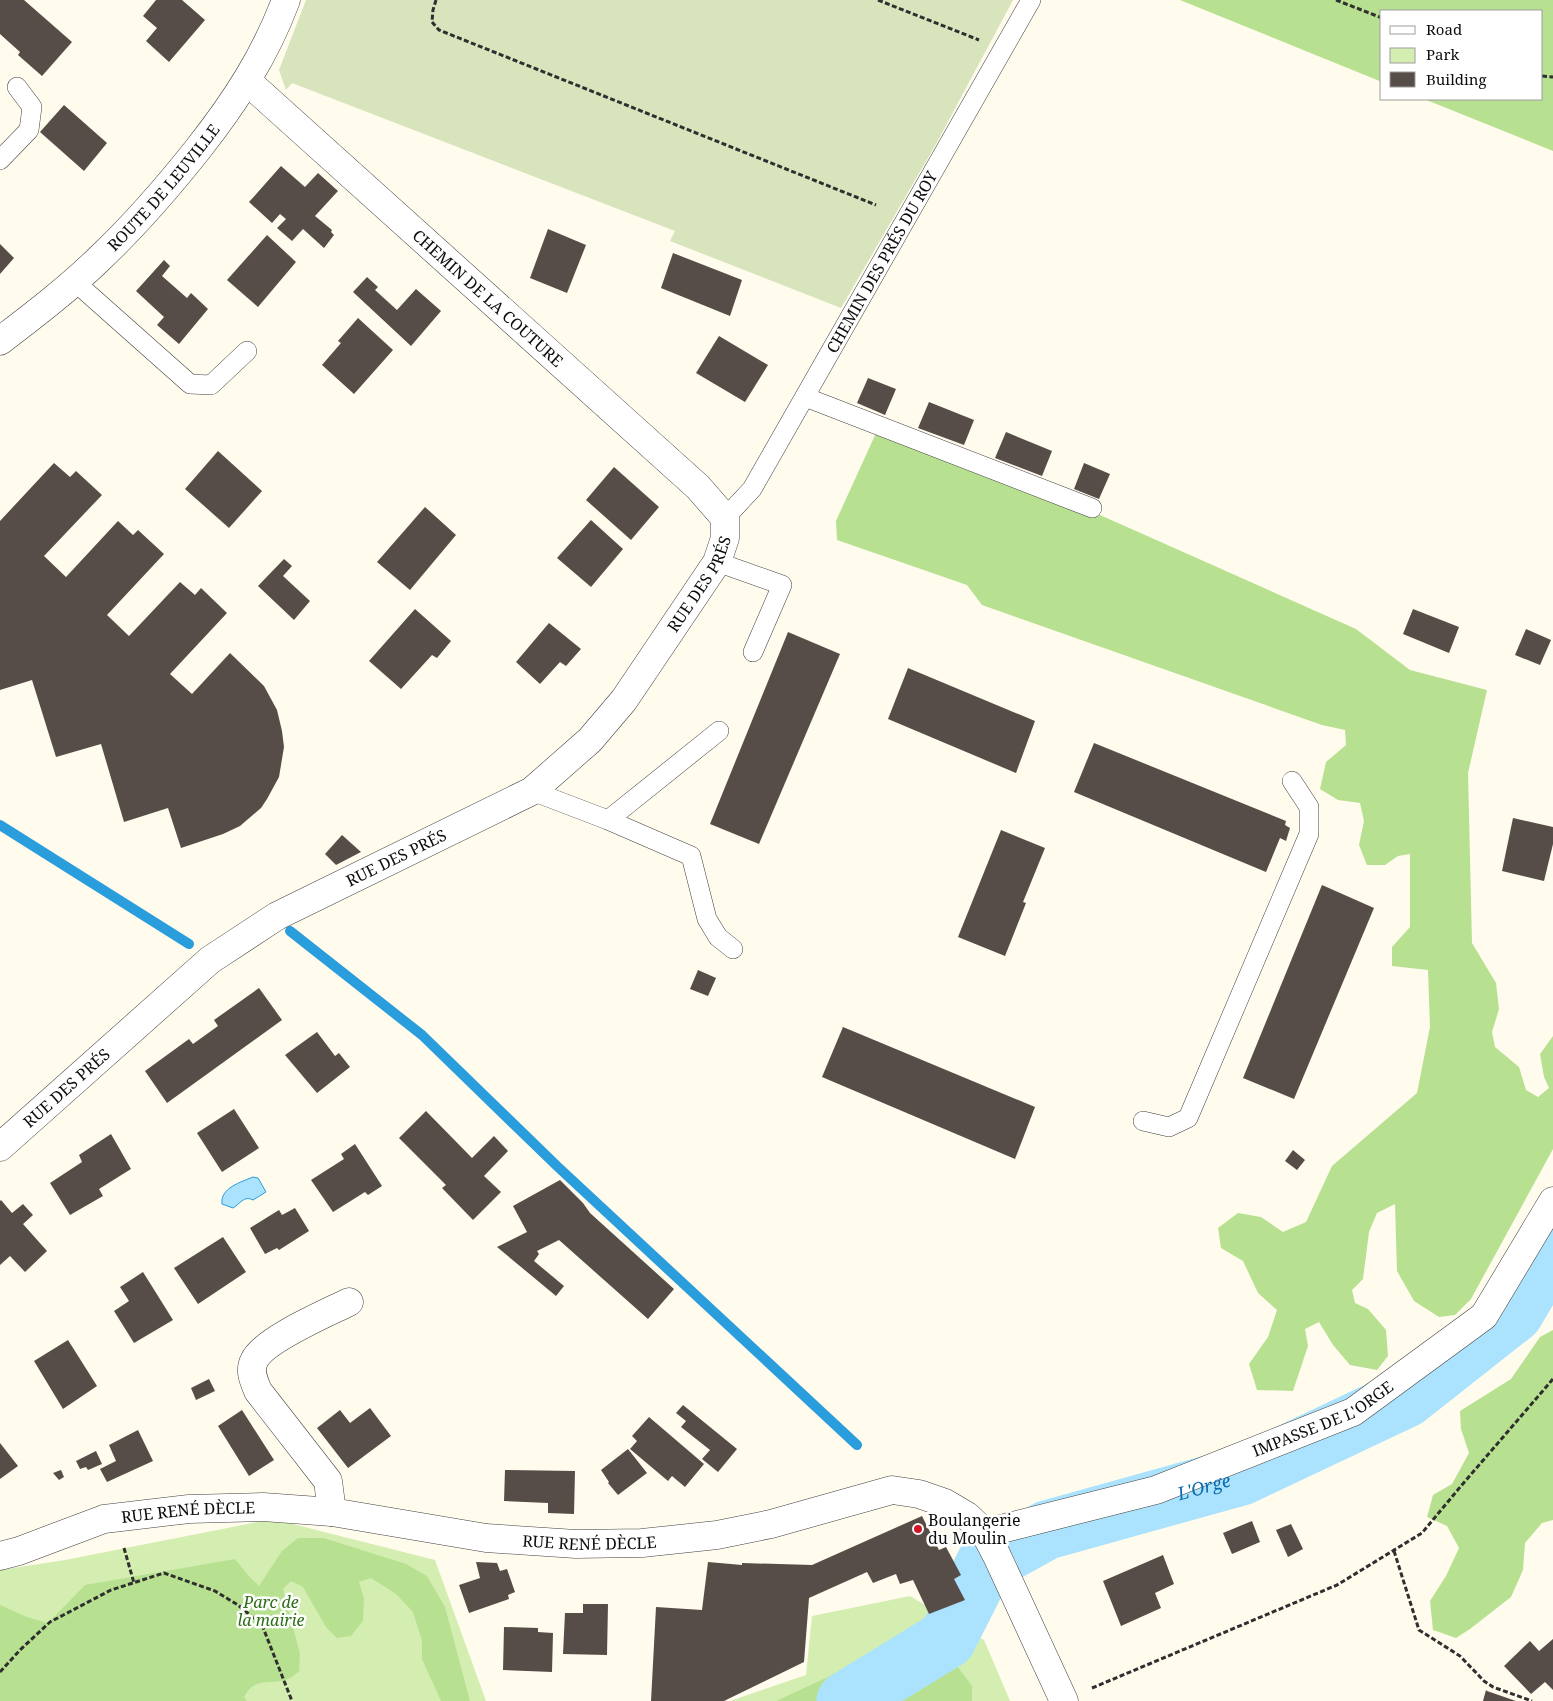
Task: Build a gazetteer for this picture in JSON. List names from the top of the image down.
{
  "streets": {
    "street": [
      "ROUTE DE LEUVILLE",
      "CHEMIN DE LA COUTURE",
      "RUE DES PRÉS",
      "IMPASSE DE L'ORGE",
      "RUE RENÉ DÈCLE"
    ],
    "lane": ["CHEMIN DES PRÉS DU ROY"]
  },
  "crossings": [
    ["ROUTE DE LEUVILLE", "CHEMIN DE LA COUTURE"],
    ["CHEMIN DES PRÉS DU ROY", "CHEMIN DE LA COUTURE"],
    ["CHEMIN DES PRÉS DU ROY", "RUE DES PRÉS"],
    ["CHEMIN DE LA COUTURE", "RUE DES PRÉS"],
    ["IMPASSE DE L'ORGE", "RUE RENÉ DÈCLE"]
  ],
  "water": ["L'Orge"],
  "parks": ["Parc de la mairie"],
  "places": ["Boulangerie du Moulin"],
  "legend": ["Road", "Park", "Building"]
}
